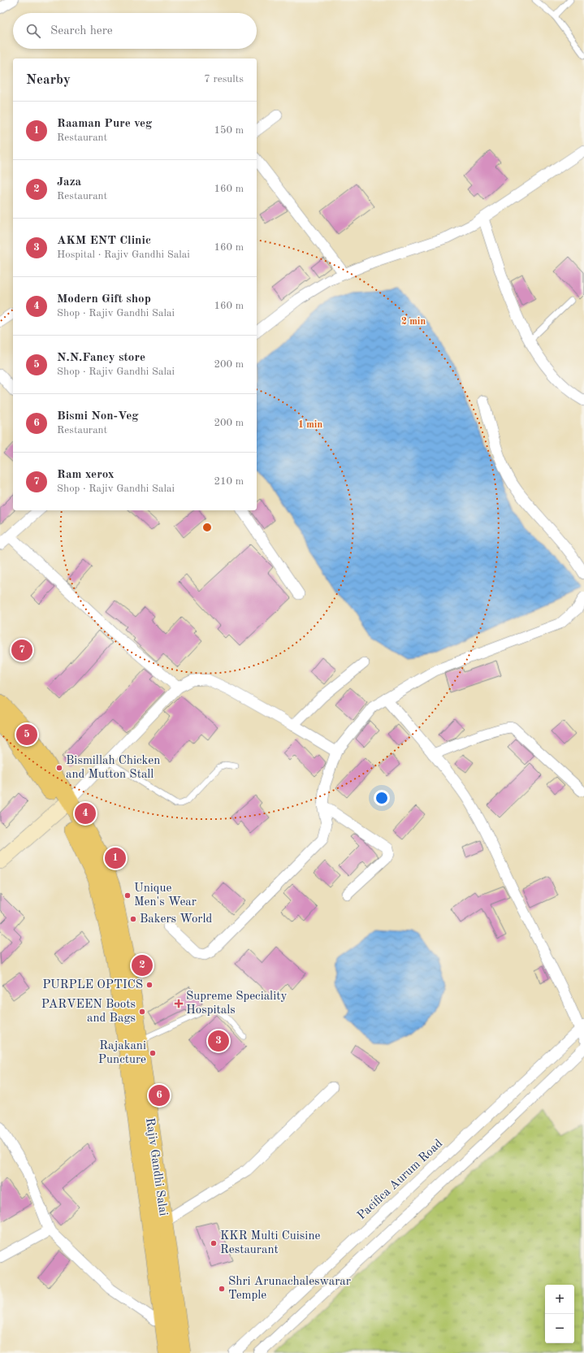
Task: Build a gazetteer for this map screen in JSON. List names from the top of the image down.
{
  "streets": {
    "main road": ["Rajiv Gandhi Salai"],
    "street": ["Pacifica Aurum Road"]
  },
  "places": {
    "other": [
      "Bismillah Chicken and Mutton Stall",
      "Unique Men's Wear",
      "Bakers World",
      "PURPLE OPTICS",
      "PARVEEN Boots and Bags",
      "Rajakani Puncture",
      "KKR Multi Cuisine Restaurant",
      "Shri Arunachaleswarar Temple"
    ],
    "health": ["Supreme Speciality Hospitals"]
  },
  "page": {
    "search": "Search here",
    "heading": ["Nearby", "7 results"],
    "list": [
      {
        "mark": "1",
        "name": "Raaman Pure veg",
        "note": "Restaurant",
        "value": "150 m"
      },
      {
        "mark": "2",
        "name": "Jaza",
        "note": "Restaurant",
        "value": "160 m"
      },
      {
        "mark": "3",
        "name": "AKM ENT Clinic",
        "note": "Hospital · Rajiv Gandhi Salai",
        "value": "160 m"
      },
      {
        "mark": "4",
        "name": "Modern Gift shop",
        "note": "Shop · Rajiv Gandhi Salai",
        "value": "160 m"
      },
      {
        "mark": "5",
        "name": "N.N.Fancy store",
        "note": "Shop · Rajiv Gandhi Salai",
        "value": "200 m"
      },
      {
        "mark": "6",
        "name": "Bismi Non-Veg",
        "note": "Restaurant",
        "value": "200 m"
      },
      {
        "mark": "7",
        "name": "Ram xerox",
        "note": "Shop · Rajiv Gandhi Salai",
        "value": "210 m"
      }
    ],
    "pins": [
      "7",
      "5",
      "4",
      "1",
      "2",
      "3",
      "6"
    ],
    "map_buttons": ["+", "−"]
  },
  "rings": ["2 min", "1 min"]
}
